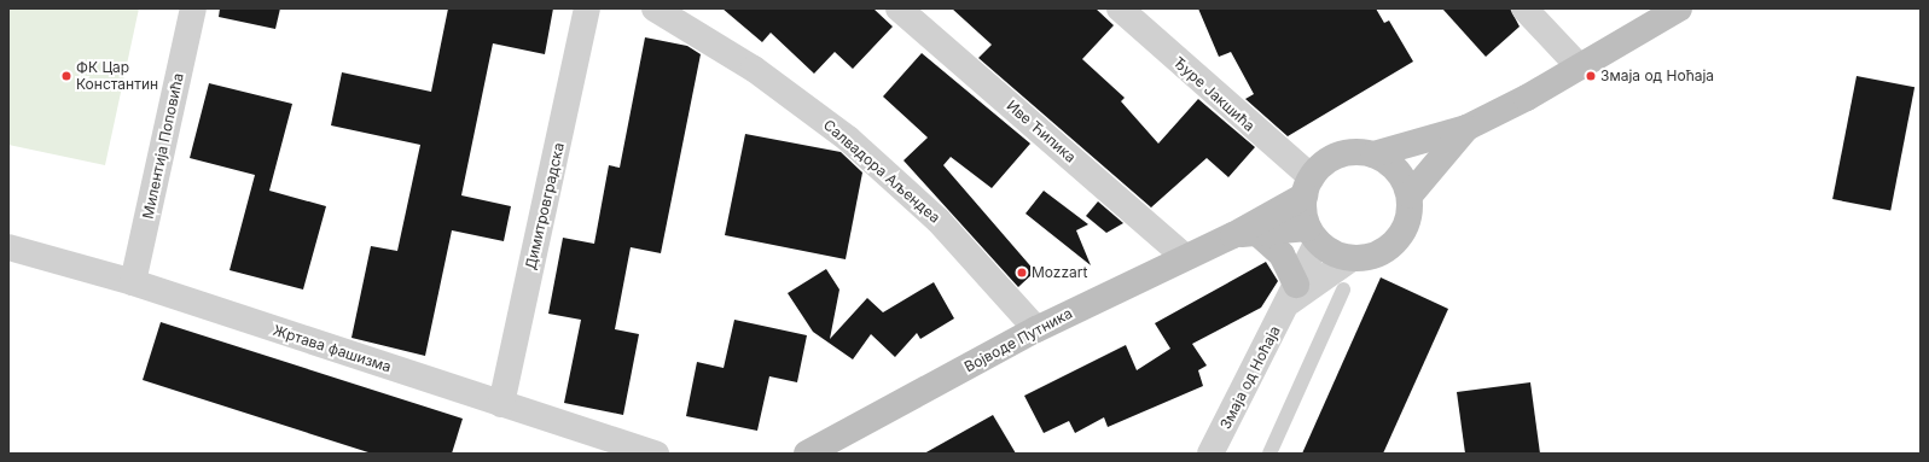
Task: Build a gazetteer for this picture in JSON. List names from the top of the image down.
{
  "streets": {
    "street": [
      "Ђуре Јакшића",
      "Иве Ћипика",
      "Милентија Поповића",
      "Салвадора Аљендеа",
      "Димитровградска",
      "Војводе Путника",
      "Жртава фашизма",
      "Змаја од Ноћаја"
    ]
  },
  "crossings": [
    ["Ђуре Јакшића", "Војводе Путника"],
    ["Ђуре Јакшића", "Змаја од Ноћаја"],
    ["Иве Ћипика", "Војводе Путника"],
    ["Милентија Поповића", "Жртава фашизма"],
    ["Салвадора Аљендеа", "Војводе Путника"],
    ["Димитровградска", "Жртава фашизма"],
    ["Војводе Путника", "Змаја од Ноћаја"]
  ],
  "places": ["ФК Цар Константин", "Змаја од Ноћаја", "Mozzart"]
}
